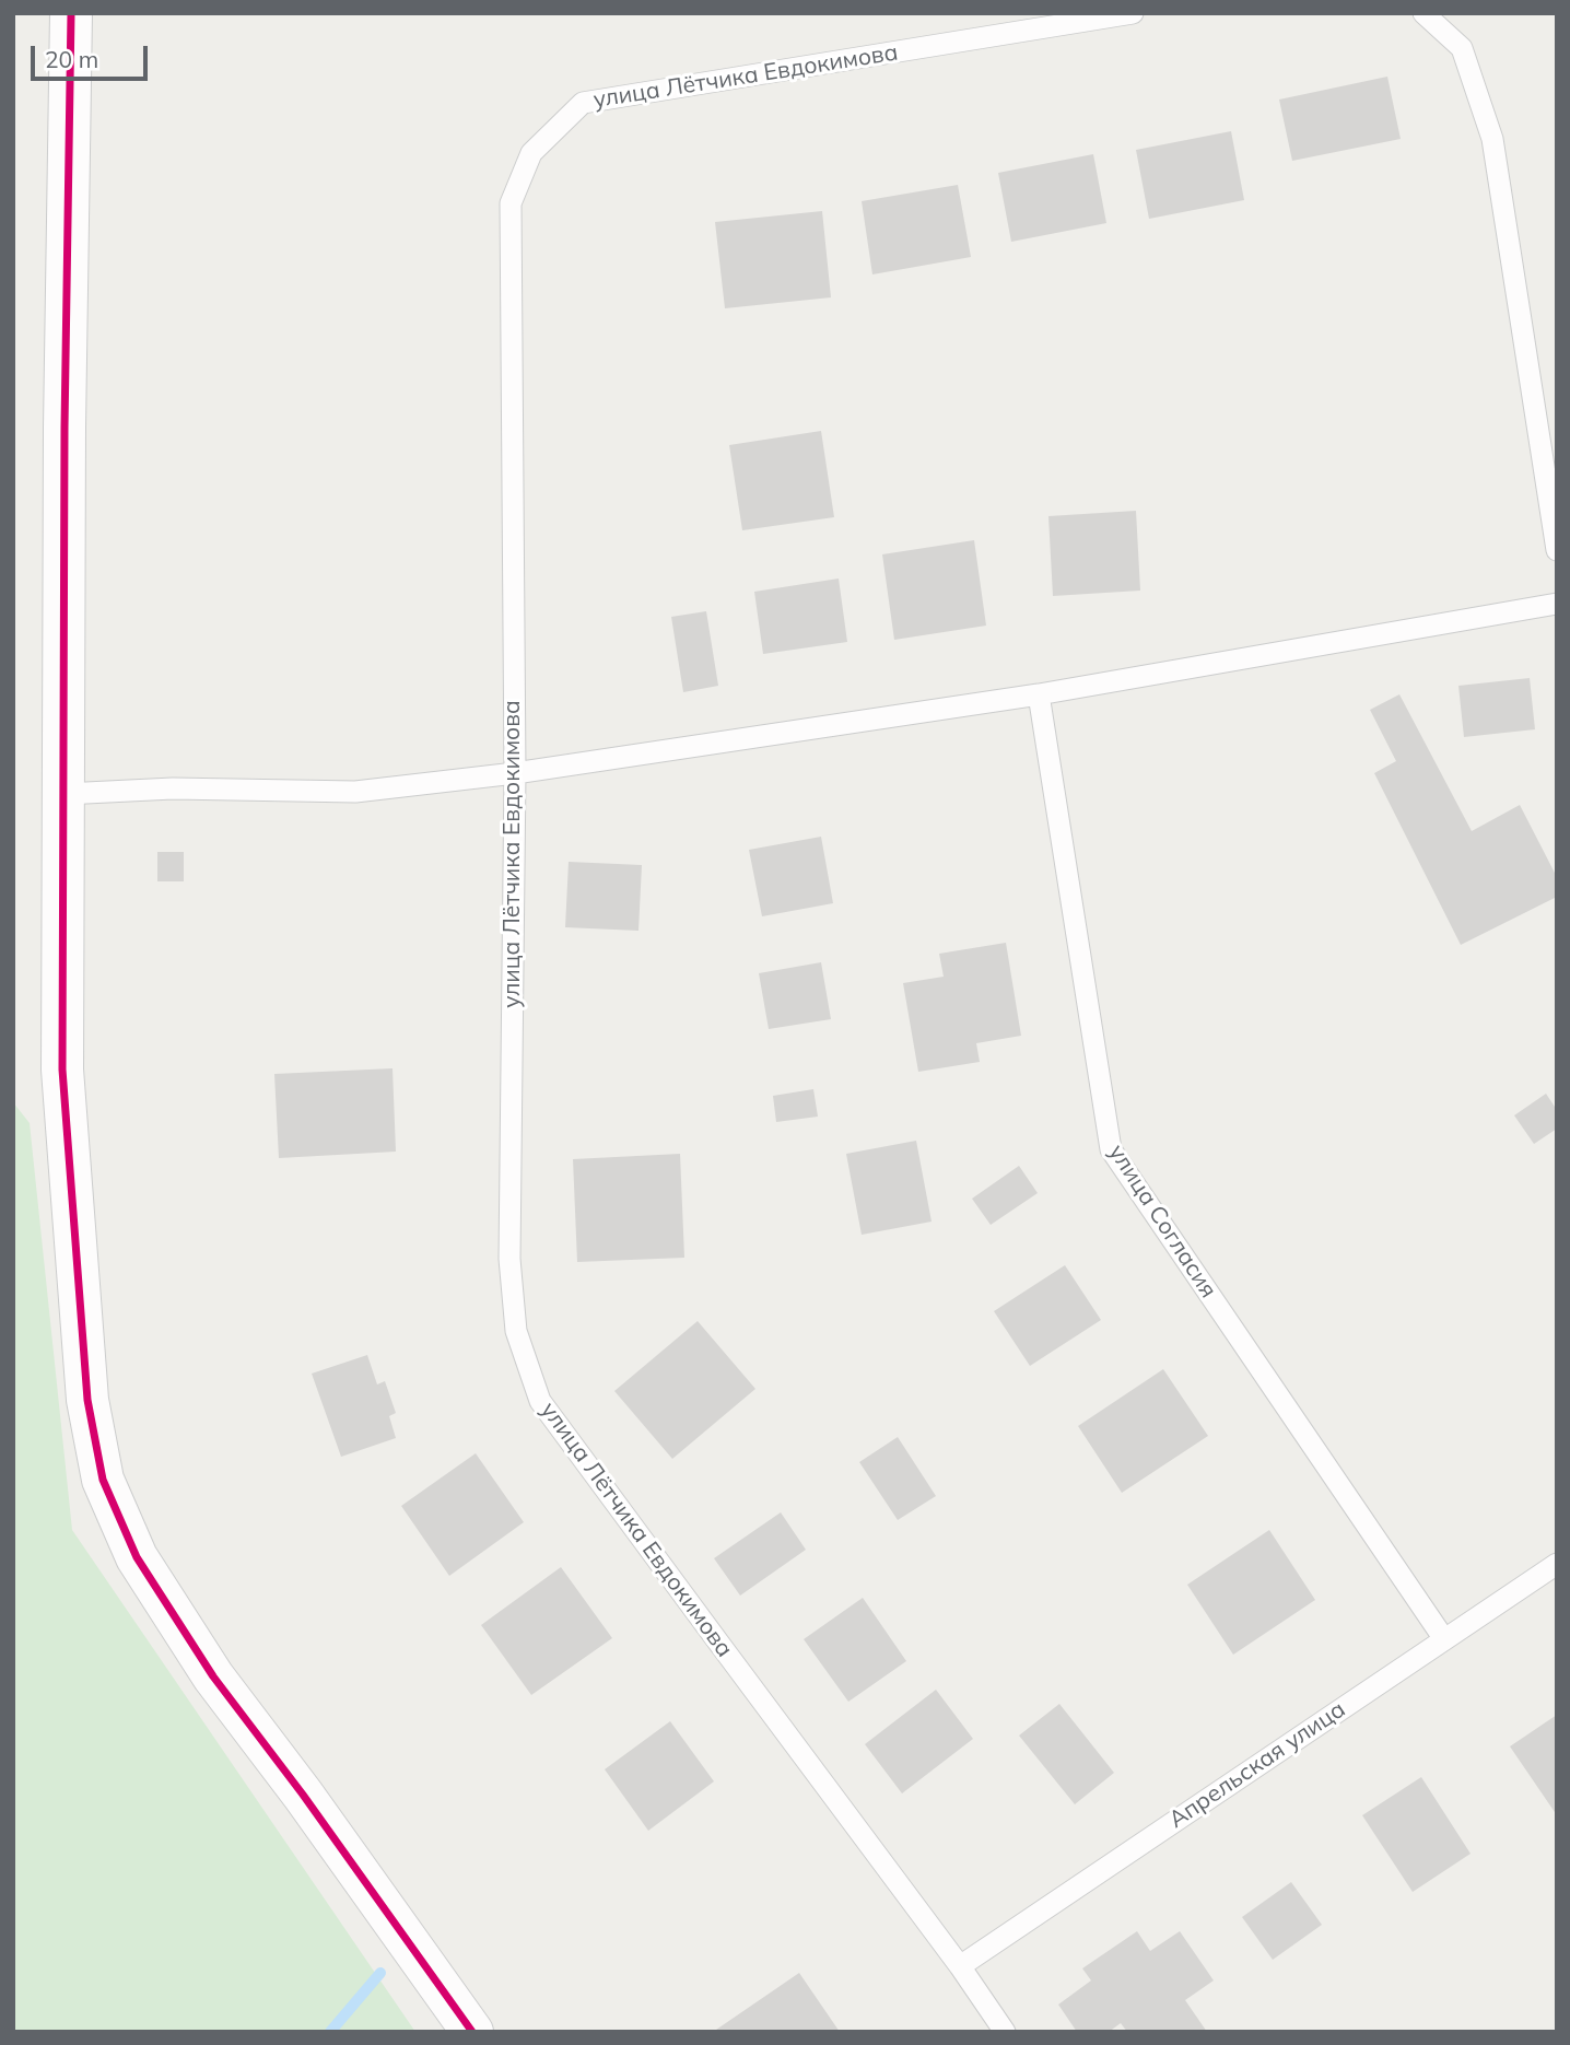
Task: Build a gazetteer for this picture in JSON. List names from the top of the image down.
{
  "streets": {
    "lane": ["улица Лётчика Евдокимова", "улица Согласия", "Апрельская улица"]
  },
  "crossings": [
    ["улица Лётчика Евдокимова", "Апрельская улица"],
    ["улица Согласия", "Апрельская улица"]
  ],
  "scale_bar": "20 m"
}
